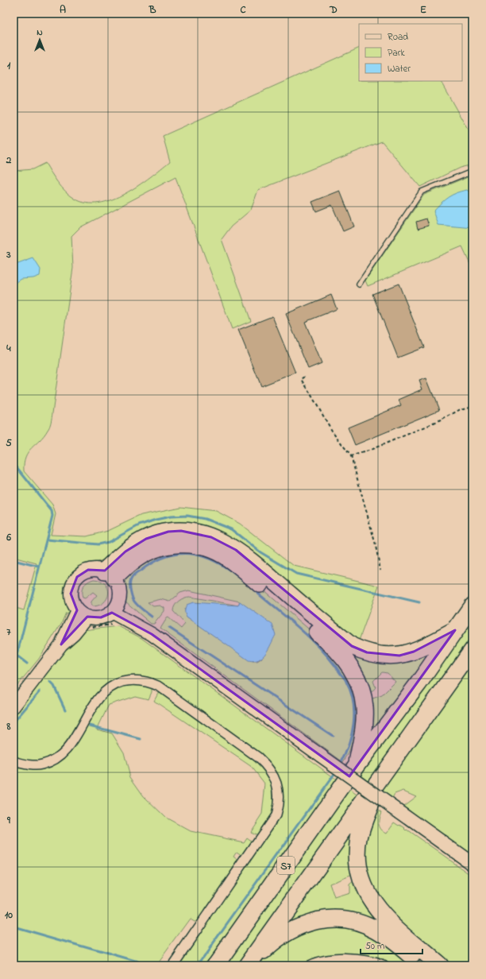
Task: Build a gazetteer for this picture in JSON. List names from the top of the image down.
{
  "streets": {
    "highway": ["S7"]
  },
  "legend": ["Road", "Park", "Water"],
  "scale_bar": "50 m",
  "north": "top",
  "grid": {
    "columns": [
      "A",
      "B",
      "C",
      "D",
      "E"
    ],
    "rows": [
      "1",
      "2",
      "3",
      "4",
      "5",
      "6",
      "7",
      "8",
      "9",
      "10"
    ]
  }
}
